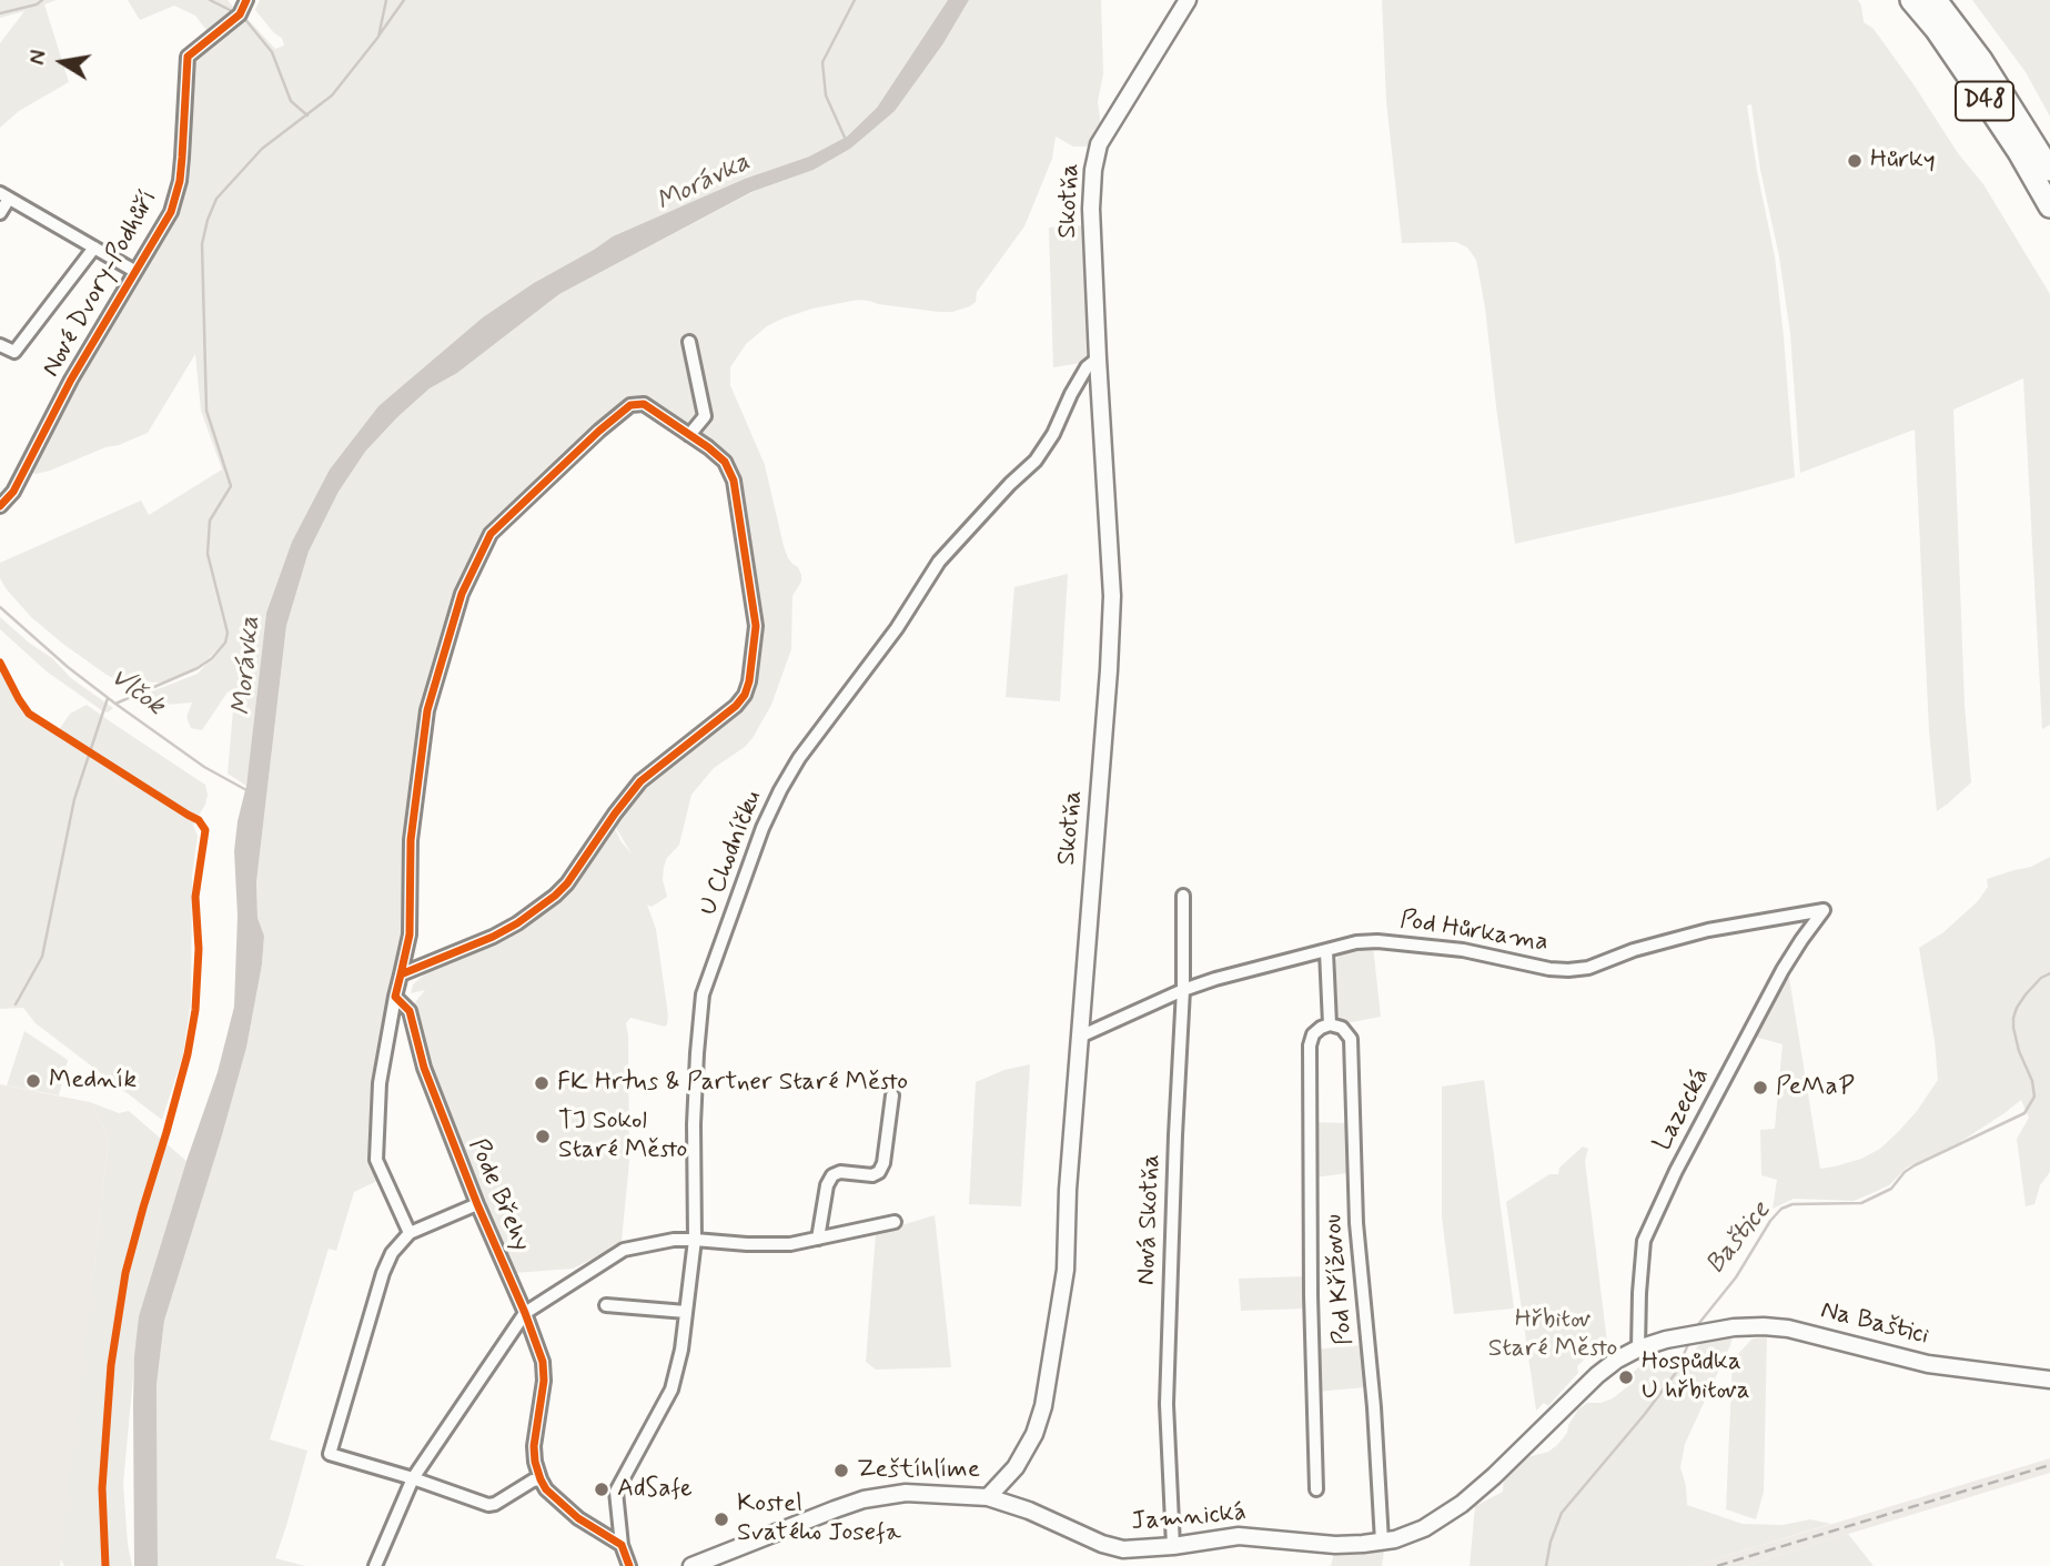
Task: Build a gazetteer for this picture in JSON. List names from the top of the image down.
{
  "streets": {
    "highway": ["D48"],
    "street": [
      "Skotňa",
      "Nové Dvory-Podhůří",
      "U Chodníčku",
      "Pod Hůrkama",
      "Lazecká",
      "Pode Břehy",
      "Nová Skotňa",
      "Pod Křížovou",
      "Na Baštici",
      "Jamnická"
    ]
  },
  "crossings": [
    ["Skotňa", "U Chodníčku"],
    ["Skotňa", "Pod Hůrkama"],
    ["Skotňa", "Jamnická"],
    ["Pod Hůrkama", "Lazecká"],
    ["Pod Hůrkama", "Nová Skotňa"],
    ["Lazecká", "Jamnická"],
    ["Nová Skotňa", "Jamnická"],
    ["Pod Křížovou", "Jamnická"],
    ["Na Baštici", "Jamnická"]
  ],
  "water": ["Morávka", "Vlčok", "Baštice"],
  "parks": ["Hřbitov Staré Město"],
  "places": [
    "Hůrky",
    "Medník",
    "FK Hrtus & Partner Staré Město",
    "PeMaP",
    "TJ Sokol Staré Město",
    "Hospůdka U hřbitova",
    "Zeštíhlíme",
    "AdSafe",
    "Kostel Svatého Josefa"
  ],
  "north": "left"
}
